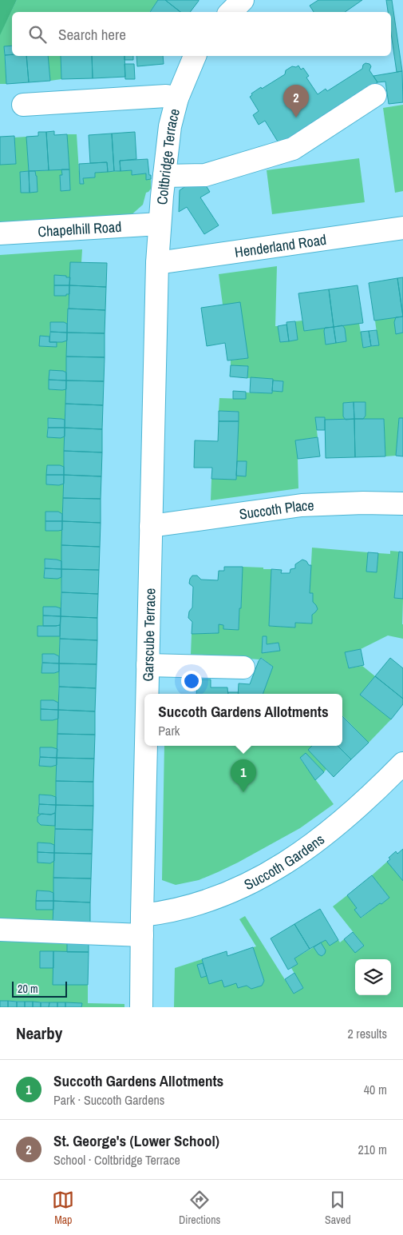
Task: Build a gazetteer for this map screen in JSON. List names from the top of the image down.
{
  "streets": {
    "street": [
      "Coltbridge Terrace",
      "Chapelhill Road",
      "Henderland Road",
      "Succoth Place",
      "Garscube Terrace",
      "Succoth Gardens"
    ]
  },
  "crossings": [
    ["Coltbridge Terrace", "Chapelhill Road"],
    ["Coltbridge Terrace", "Henderland Road"],
    ["Coltbridge Terrace", "Garscube Terrace"],
    ["Henderland Road", "Garscube Terrace"],
    ["Succoth Place", "Garscube Terrace"],
    ["Garscube Terrace", "Succoth Gardens"]
  ],
  "scale_bar": "20 m",
  "page": {
    "search": "Search here",
    "pins": ["2", "1"],
    "popup": ["Succoth Gardens Allotments", "Park"],
    "scale": "20 m",
    "heading": ["Nearby", "2 results"],
    "list": [
      {
        "mark": "1",
        "name": "Succoth Gardens Allotments",
        "note": "Park · Succoth Gardens",
        "value": "40 m"
      },
      {
        "mark": "2",
        "name": "St. George's (Lower School)",
        "note": "School · Coltbridge Terrace",
        "value": "210 m"
      }
    ],
    "nav": ["Map", "Directions", "Saved"]
  }
}
